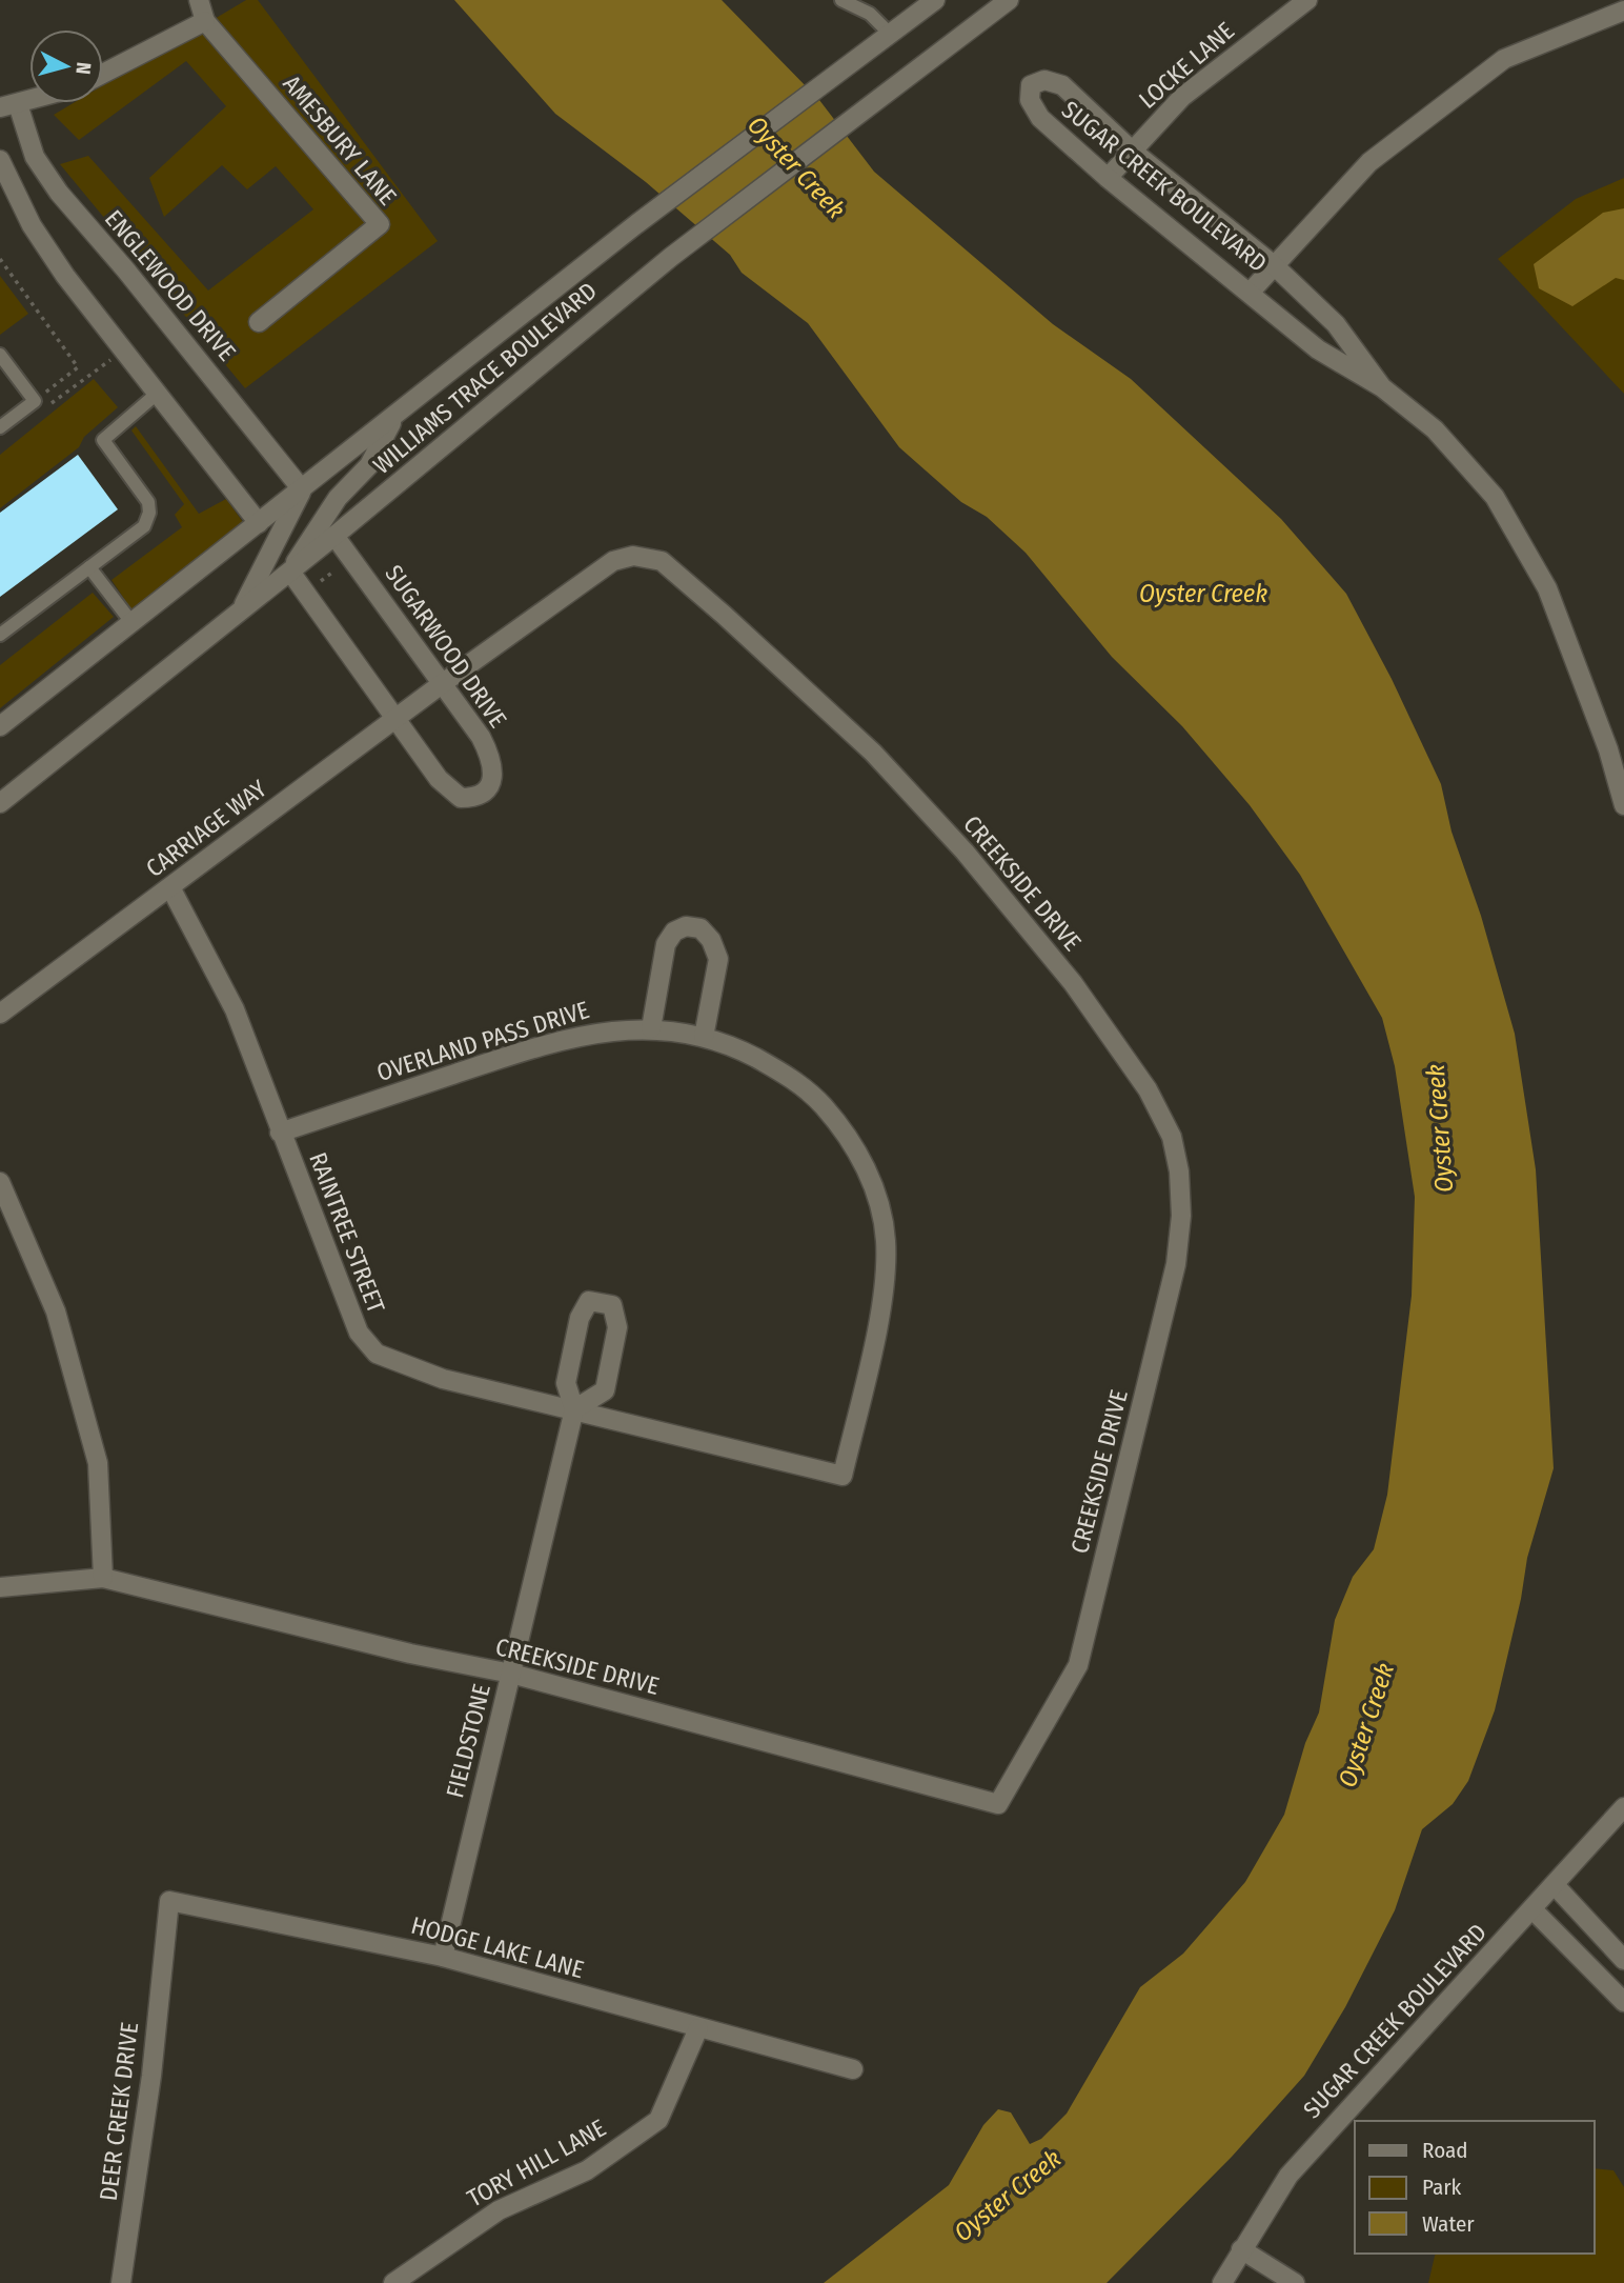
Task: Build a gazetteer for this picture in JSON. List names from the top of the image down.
{
  "streets": {
    "street": [
      "LOCKE LANE",
      "AMESBURY LANE",
      "SUGAR CREEK BOULEVARD",
      "ENGLEWOOD DRIVE",
      "WILLIAMS TRACE BOULEVARD",
      "SUGARWOOD DRIVE",
      "CARRIAGE WAY",
      "CREEKSIDE DRIVE",
      "OVERLAND PASS DRIVE",
      "RAINTREE STREET",
      "FIELDSTONE",
      "HODGE LAKE LANE",
      "DEER CREEK DRIVE",
      "TORY HILL LANE"
    ]
  },
  "crossings": [
    ["LOCKE LANE", "SUGAR CREEK BOULEVARD"],
    ["ENGLEWOOD DRIVE", "WILLIAMS TRACE BOULEVARD"],
    ["WILLIAMS TRACE BOULEVARD", "SUGARWOOD DRIVE"],
    ["SUGARWOOD DRIVE", "CARRIAGE WAY"],
    ["SUGARWOOD DRIVE", "CREEKSIDE DRIVE"],
    ["CARRIAGE WAY", "CREEKSIDE DRIVE"],
    ["CARRIAGE WAY", "RAINTREE STREET"],
    ["CREEKSIDE DRIVE", "FIELDSTONE"],
    ["OVERLAND PASS DRIVE", "RAINTREE STREET"],
    ["RAINTREE STREET", "FIELDSTONE"],
    ["FIELDSTONE", "HODGE LAKE LANE"],
    ["HODGE LAKE LANE", "DEER CREEK DRIVE"],
    ["HODGE LAKE LANE", "TORY HILL LANE"]
  ],
  "water": ["Oyster Creek"],
  "legend": ["Road", "Park", "Water"],
  "north": "right"
}
